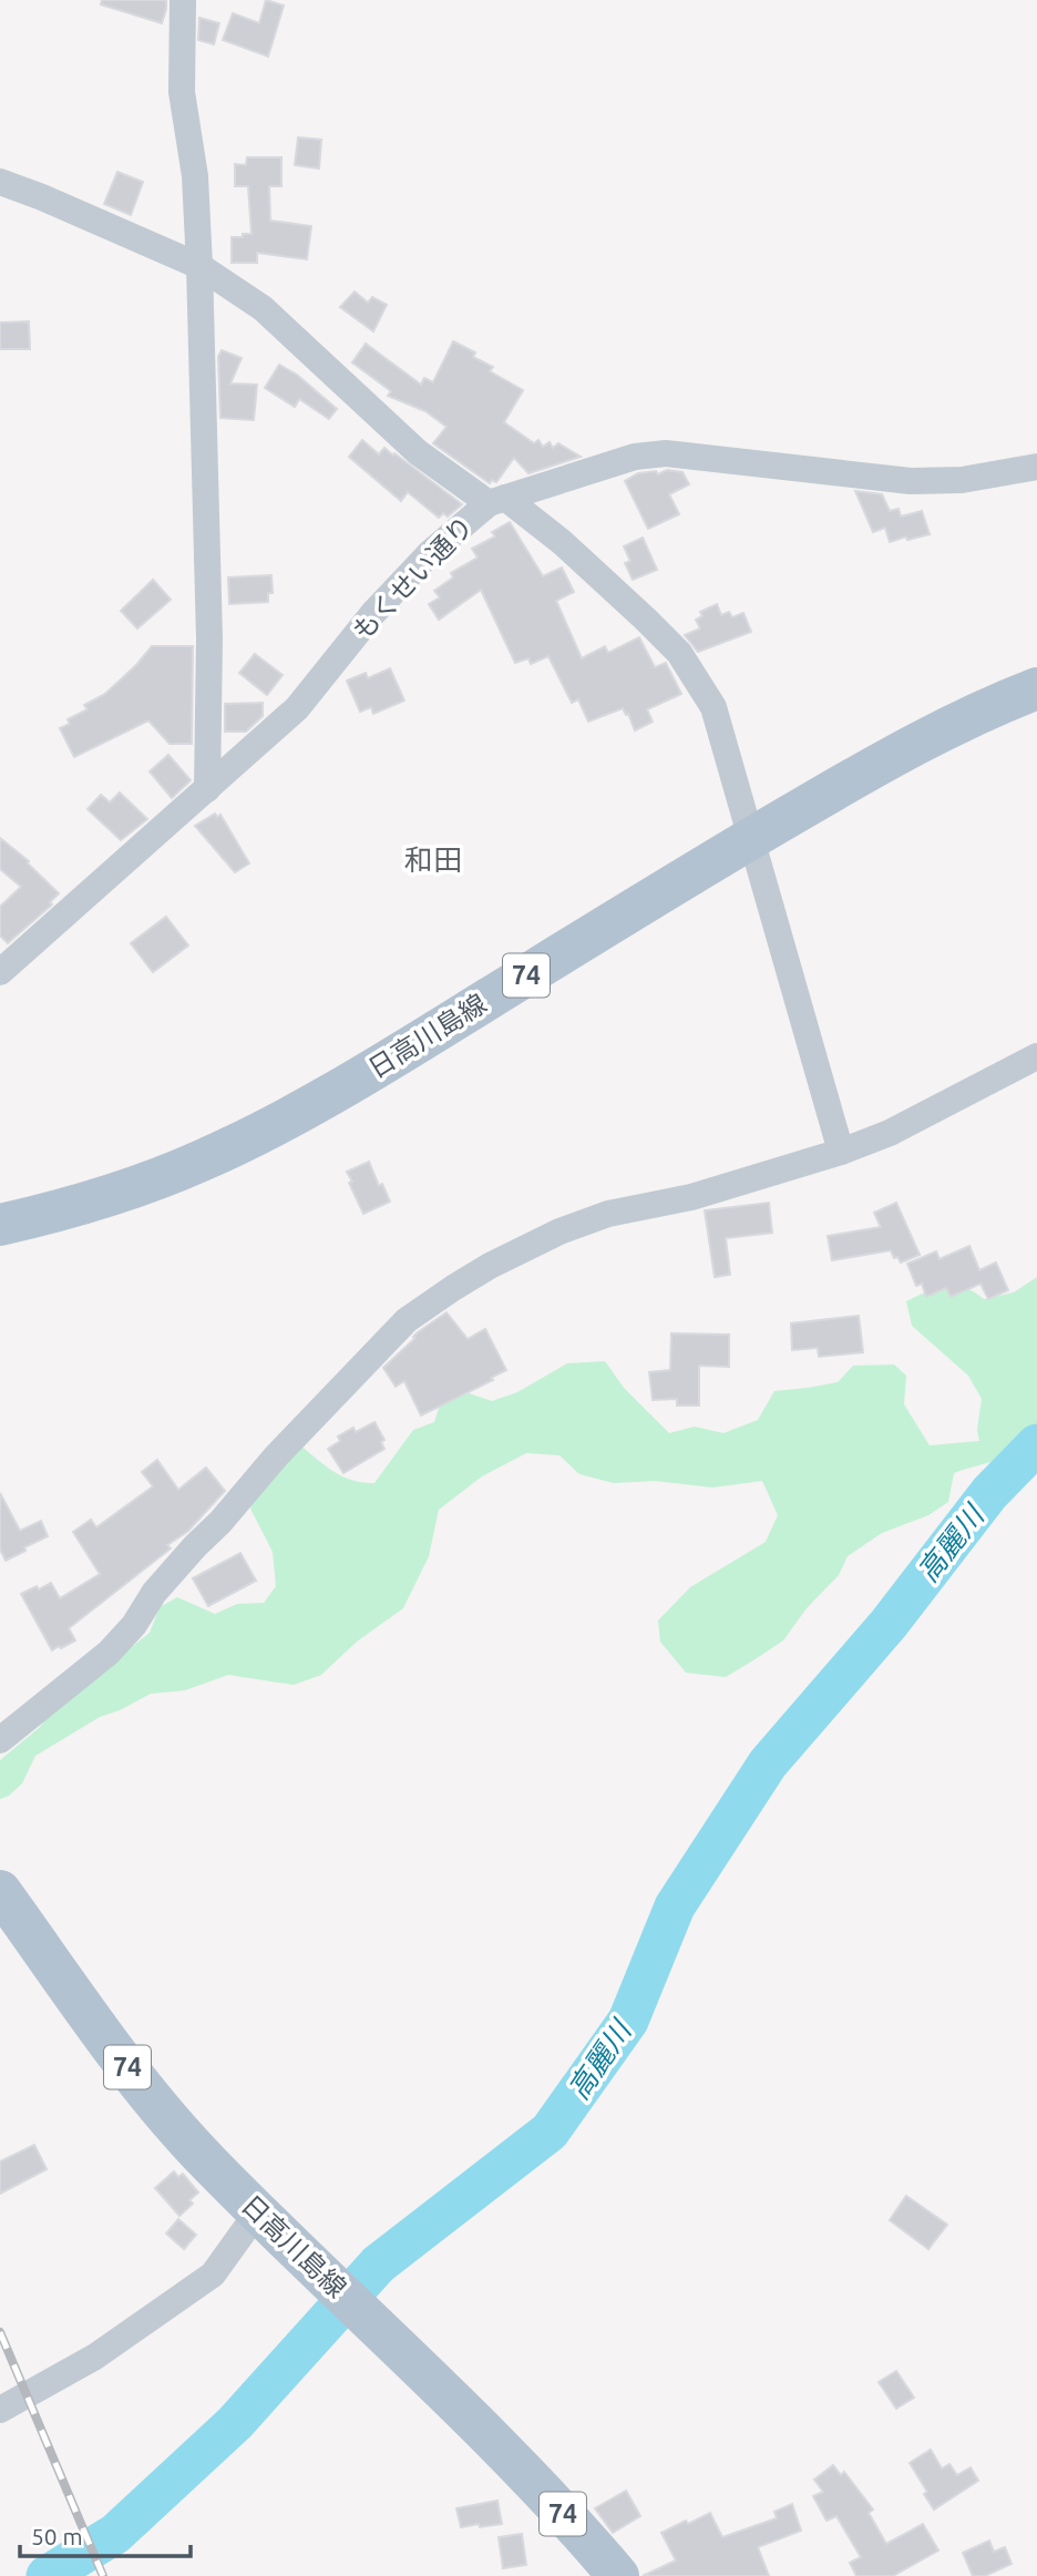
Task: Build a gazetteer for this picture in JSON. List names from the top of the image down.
{
  "streets": {
    "main road": ["74", "日高川島線"],
    "street": ["もくせい通り"]
  },
  "districts": ["和田"],
  "water": ["高麗川"],
  "scale_bar": "50 m"
}
